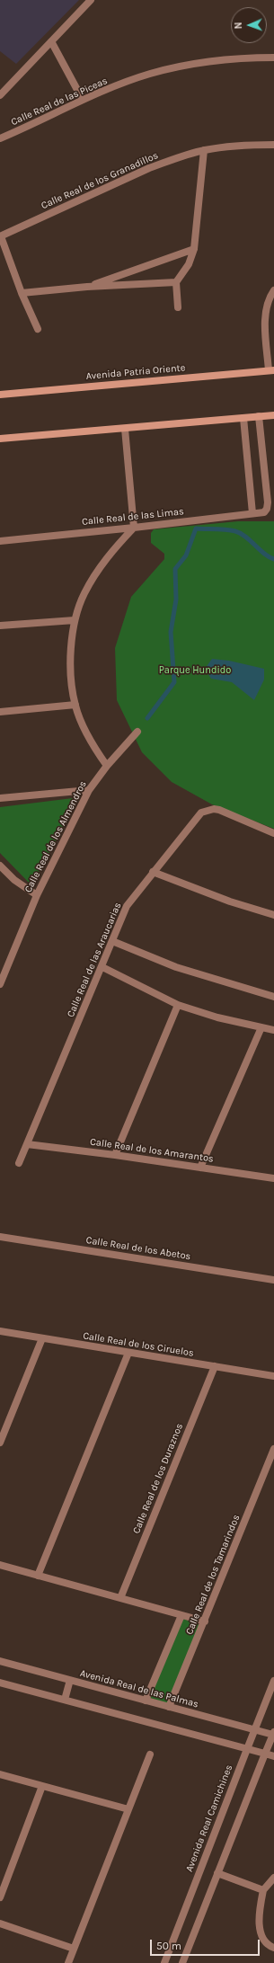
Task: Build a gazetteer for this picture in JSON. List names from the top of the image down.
{
  "streets": {
    "main road": ["Avenida Patria Oriente"],
    "street": [
      "Calle Real de las Piceas",
      "Calle Real de los Granadillos",
      "Calle Real de las Limas",
      "Calle Real de los Almendros",
      "Calle Real de las Araucarias",
      "Calle Real de los Amarantos",
      "Calle Real de los Abetos",
      "Calle Real de los Ciruelos",
      "Calle Real de los Duraznos",
      "Calle Real de los Tamarindos",
      "Avenida Real de las Palmas",
      "Avenida Real Camichines"
    ]
  },
  "crossings": [
    ["Calle Real de las Araucarias", "Calle Real de los Amarantos"],
    ["Calle Real de los Ciruelos", "Calle Real de los Duraznos"],
    ["Calle Real de los Tamarindos", "Avenida Real de las Palmas"],
    ["Avenida Real de las Palmas", "Avenida Real Camichines"]
  ],
  "parks": ["Parque Hundido"],
  "scale_bar": "50 m",
  "north": "left"
}
